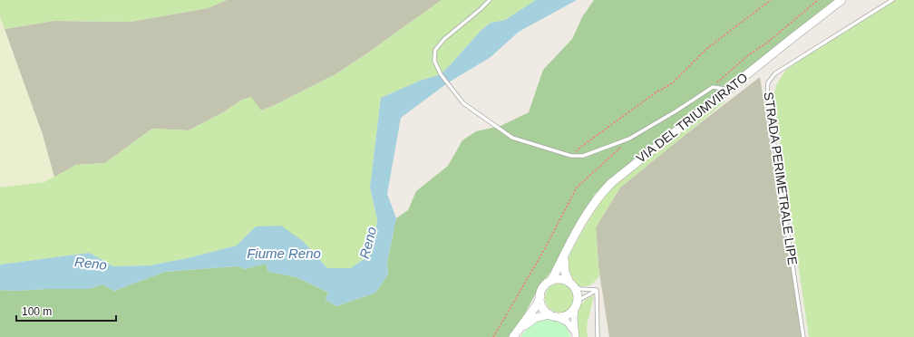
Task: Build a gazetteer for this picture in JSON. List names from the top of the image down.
{
  "streets": {
    "street": ["VIA DEL TRIUMVIRATO"],
    "lane": ["STRADA PERIMETRALE LIPE"]
  },
  "water": ["Reno", "Fiume Reno"],
  "scale_bar": "100 m"
}
